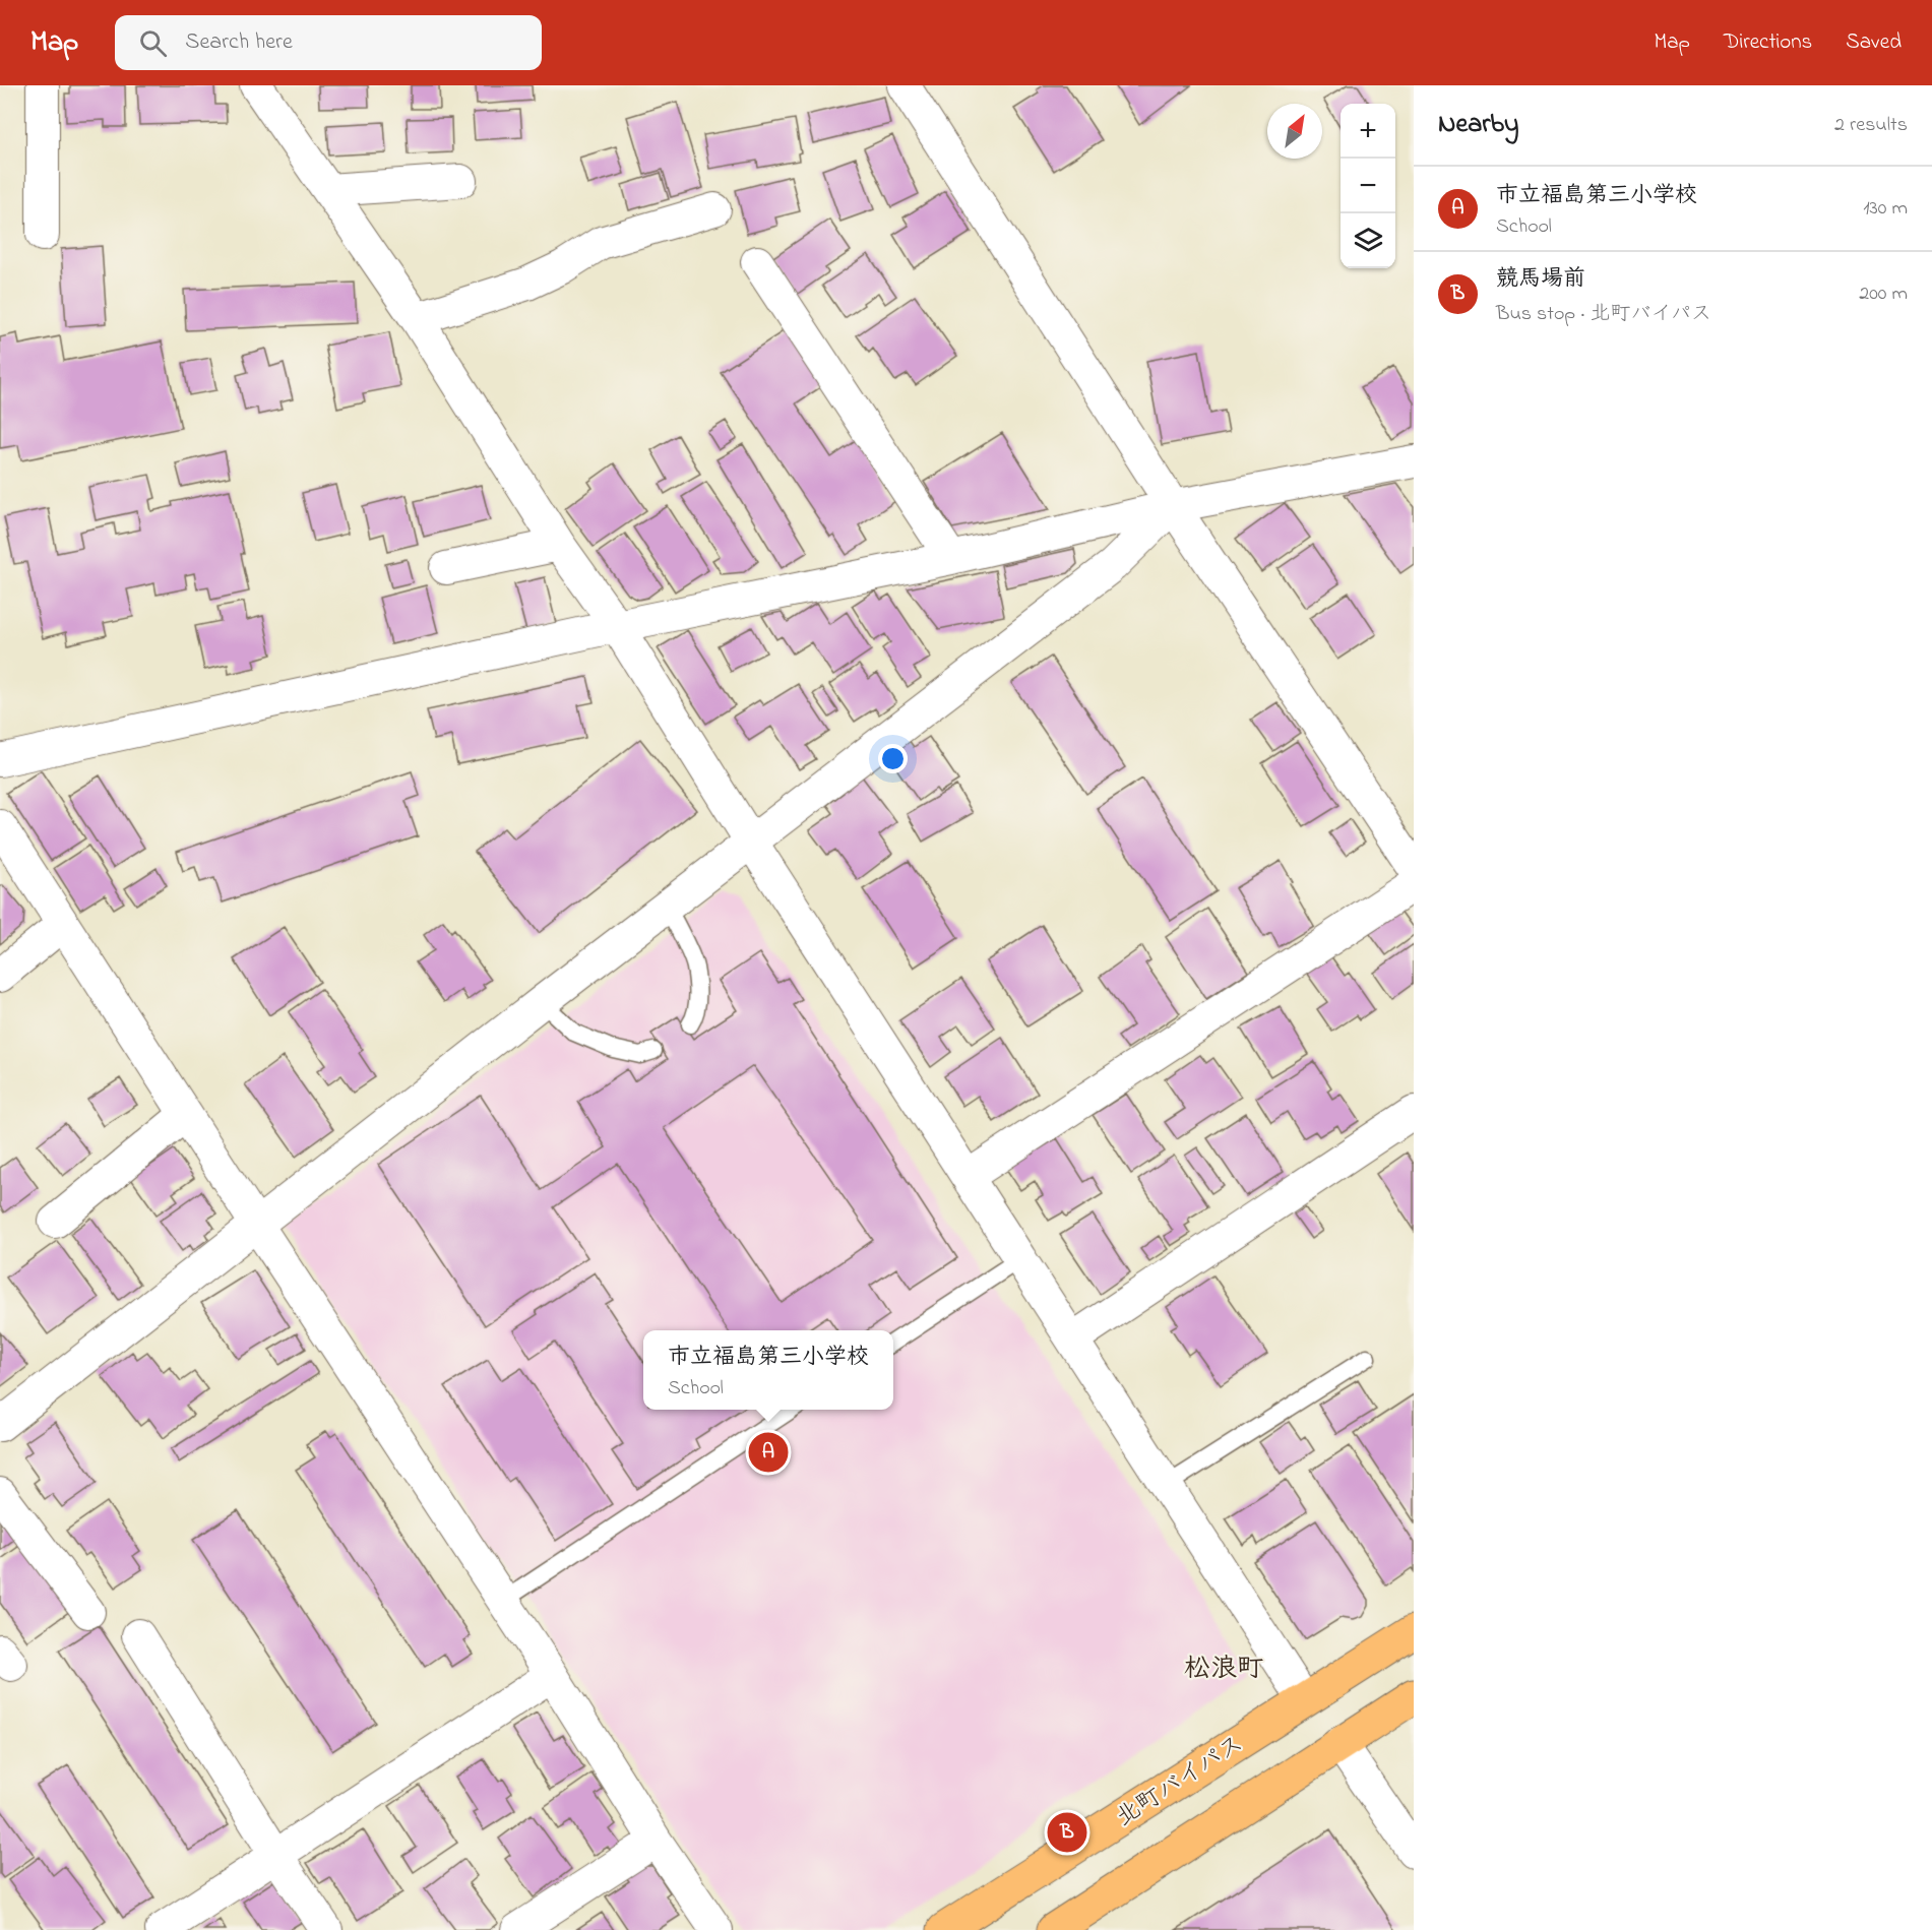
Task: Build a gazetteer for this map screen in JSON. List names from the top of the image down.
{
  "streets": {
    "highway": ["北町バイパス"]
  },
  "districts": ["松浪町"],
  "north": "top right",
  "page": {
    "header": "Map",
    "search": "Search here",
    "nav": ["Map", "Directions", "Saved"],
    "heading": ["Nearby", "2 results"],
    "map_buttons": ["+", "−"],
    "list": [
      {
        "mark": "A",
        "name": "市立福島第三小学校",
        "note": "School",
        "value": "130 m"
      },
      {
        "mark": "B",
        "name": "競馬場前",
        "note": "Bus stop · 北町バイパス",
        "value": "200 m"
      }
    ],
    "popup": ["市立福島第三小学校", "School"],
    "pins": ["A", "B"]
  }
}
